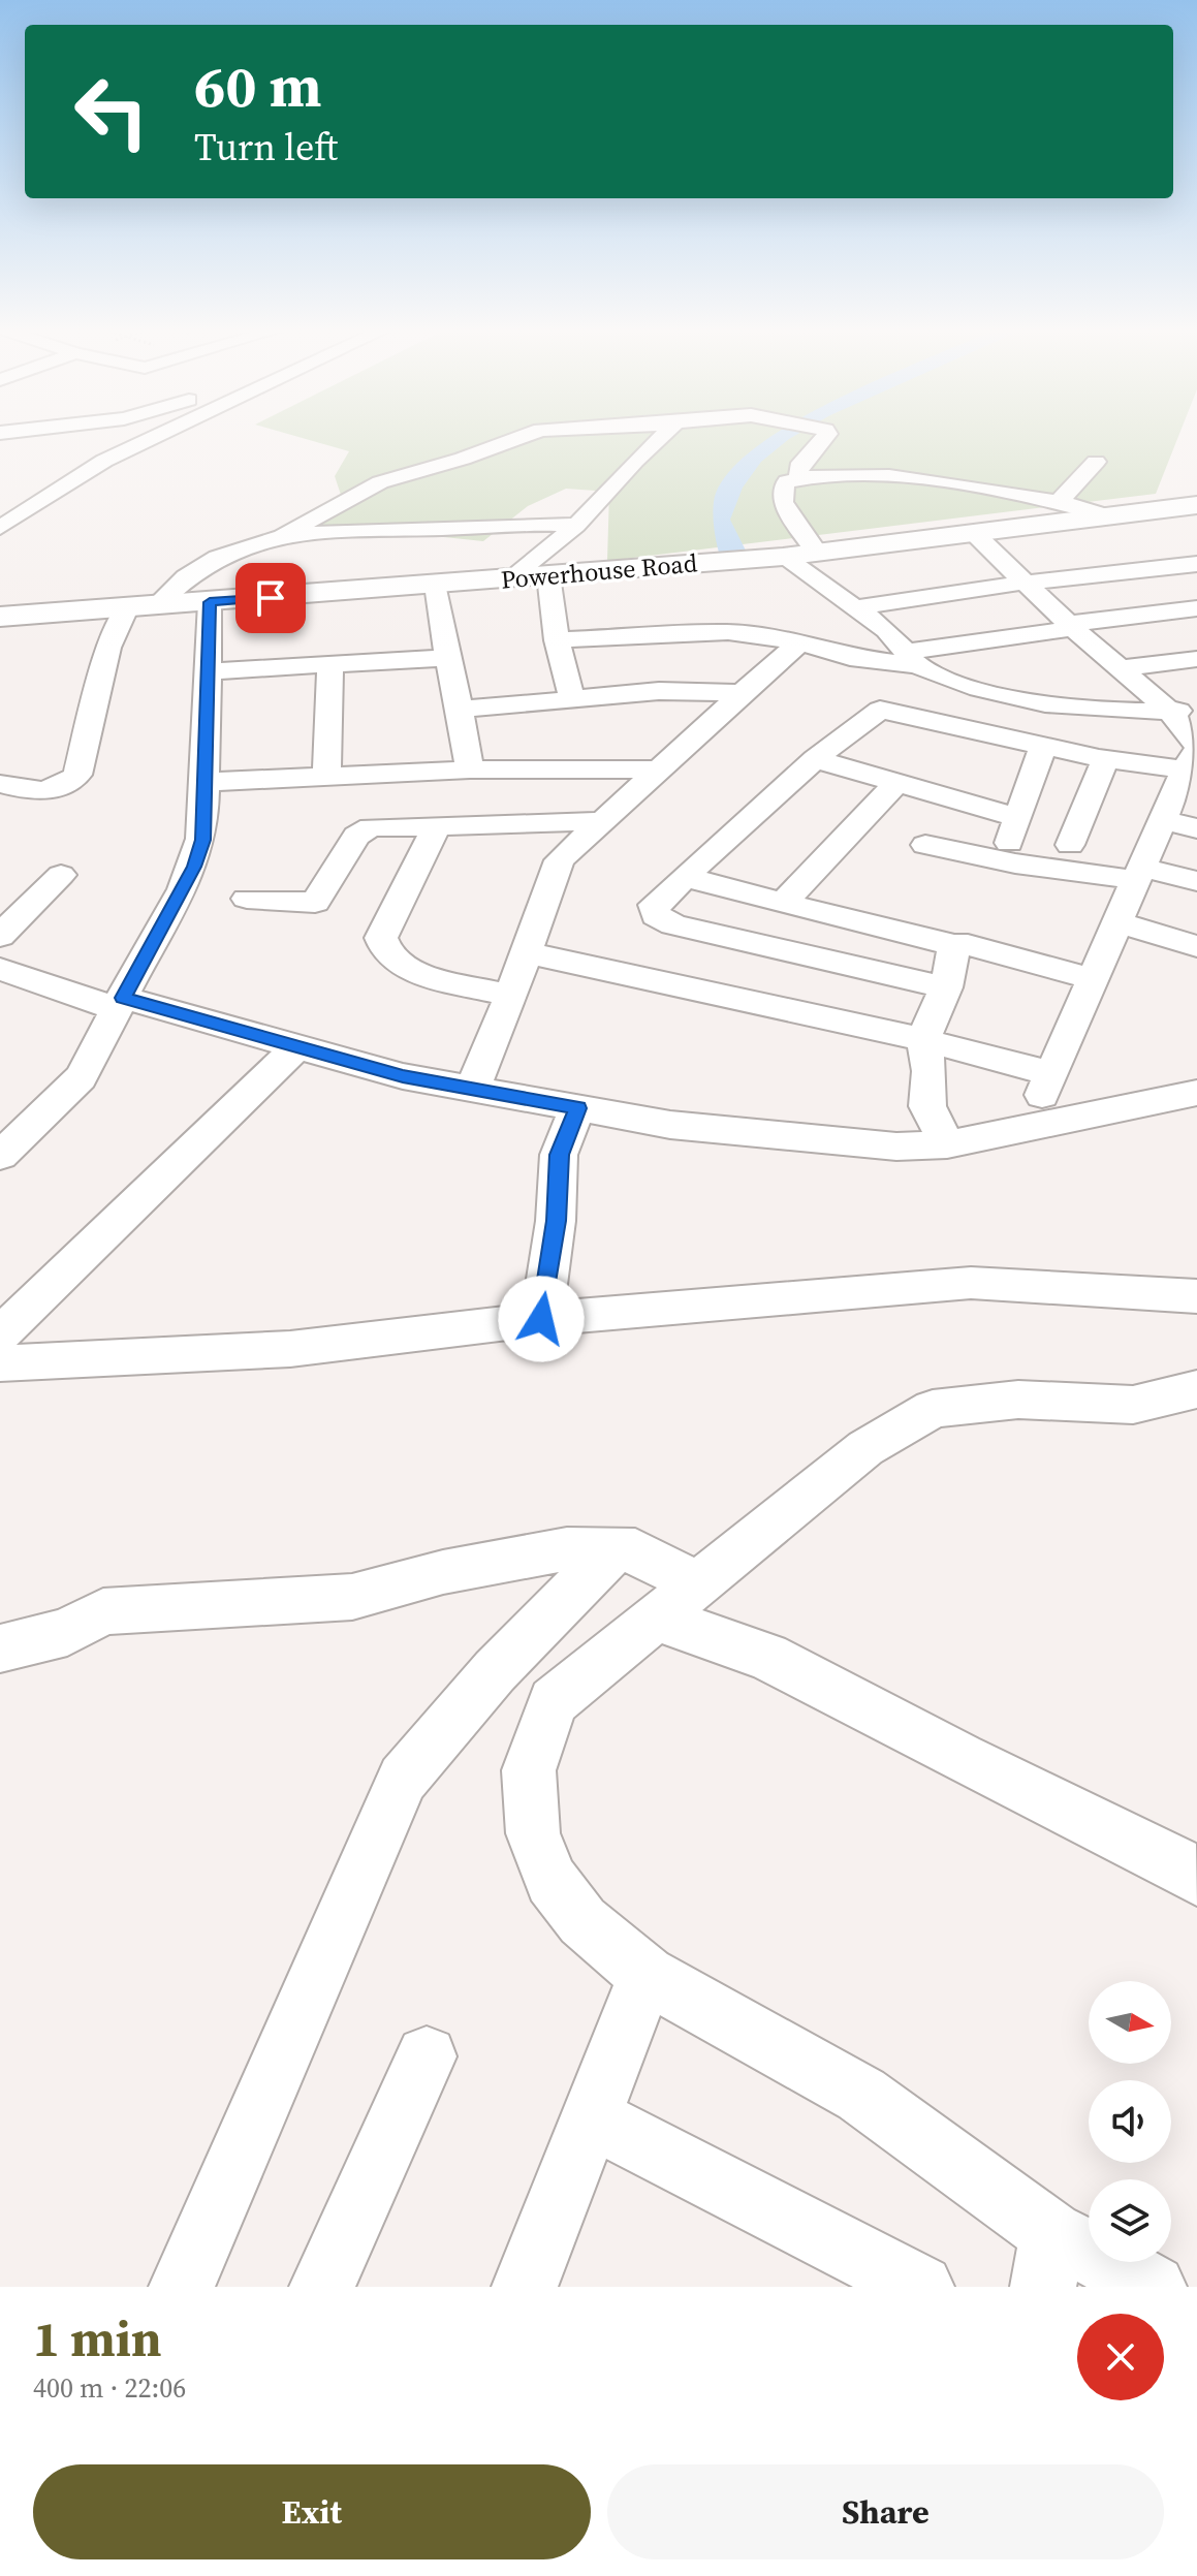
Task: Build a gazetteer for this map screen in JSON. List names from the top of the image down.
{
  "streets": {
    "main road": ["Powerhouse Road"]
  },
  "north": "right",
  "page": {
    "turn": ["60 m", "Turn left"],
    "heading": ["1 min", "400 m · 22:06"],
    "buttons": ["Exit", "Share"]
  }
}
